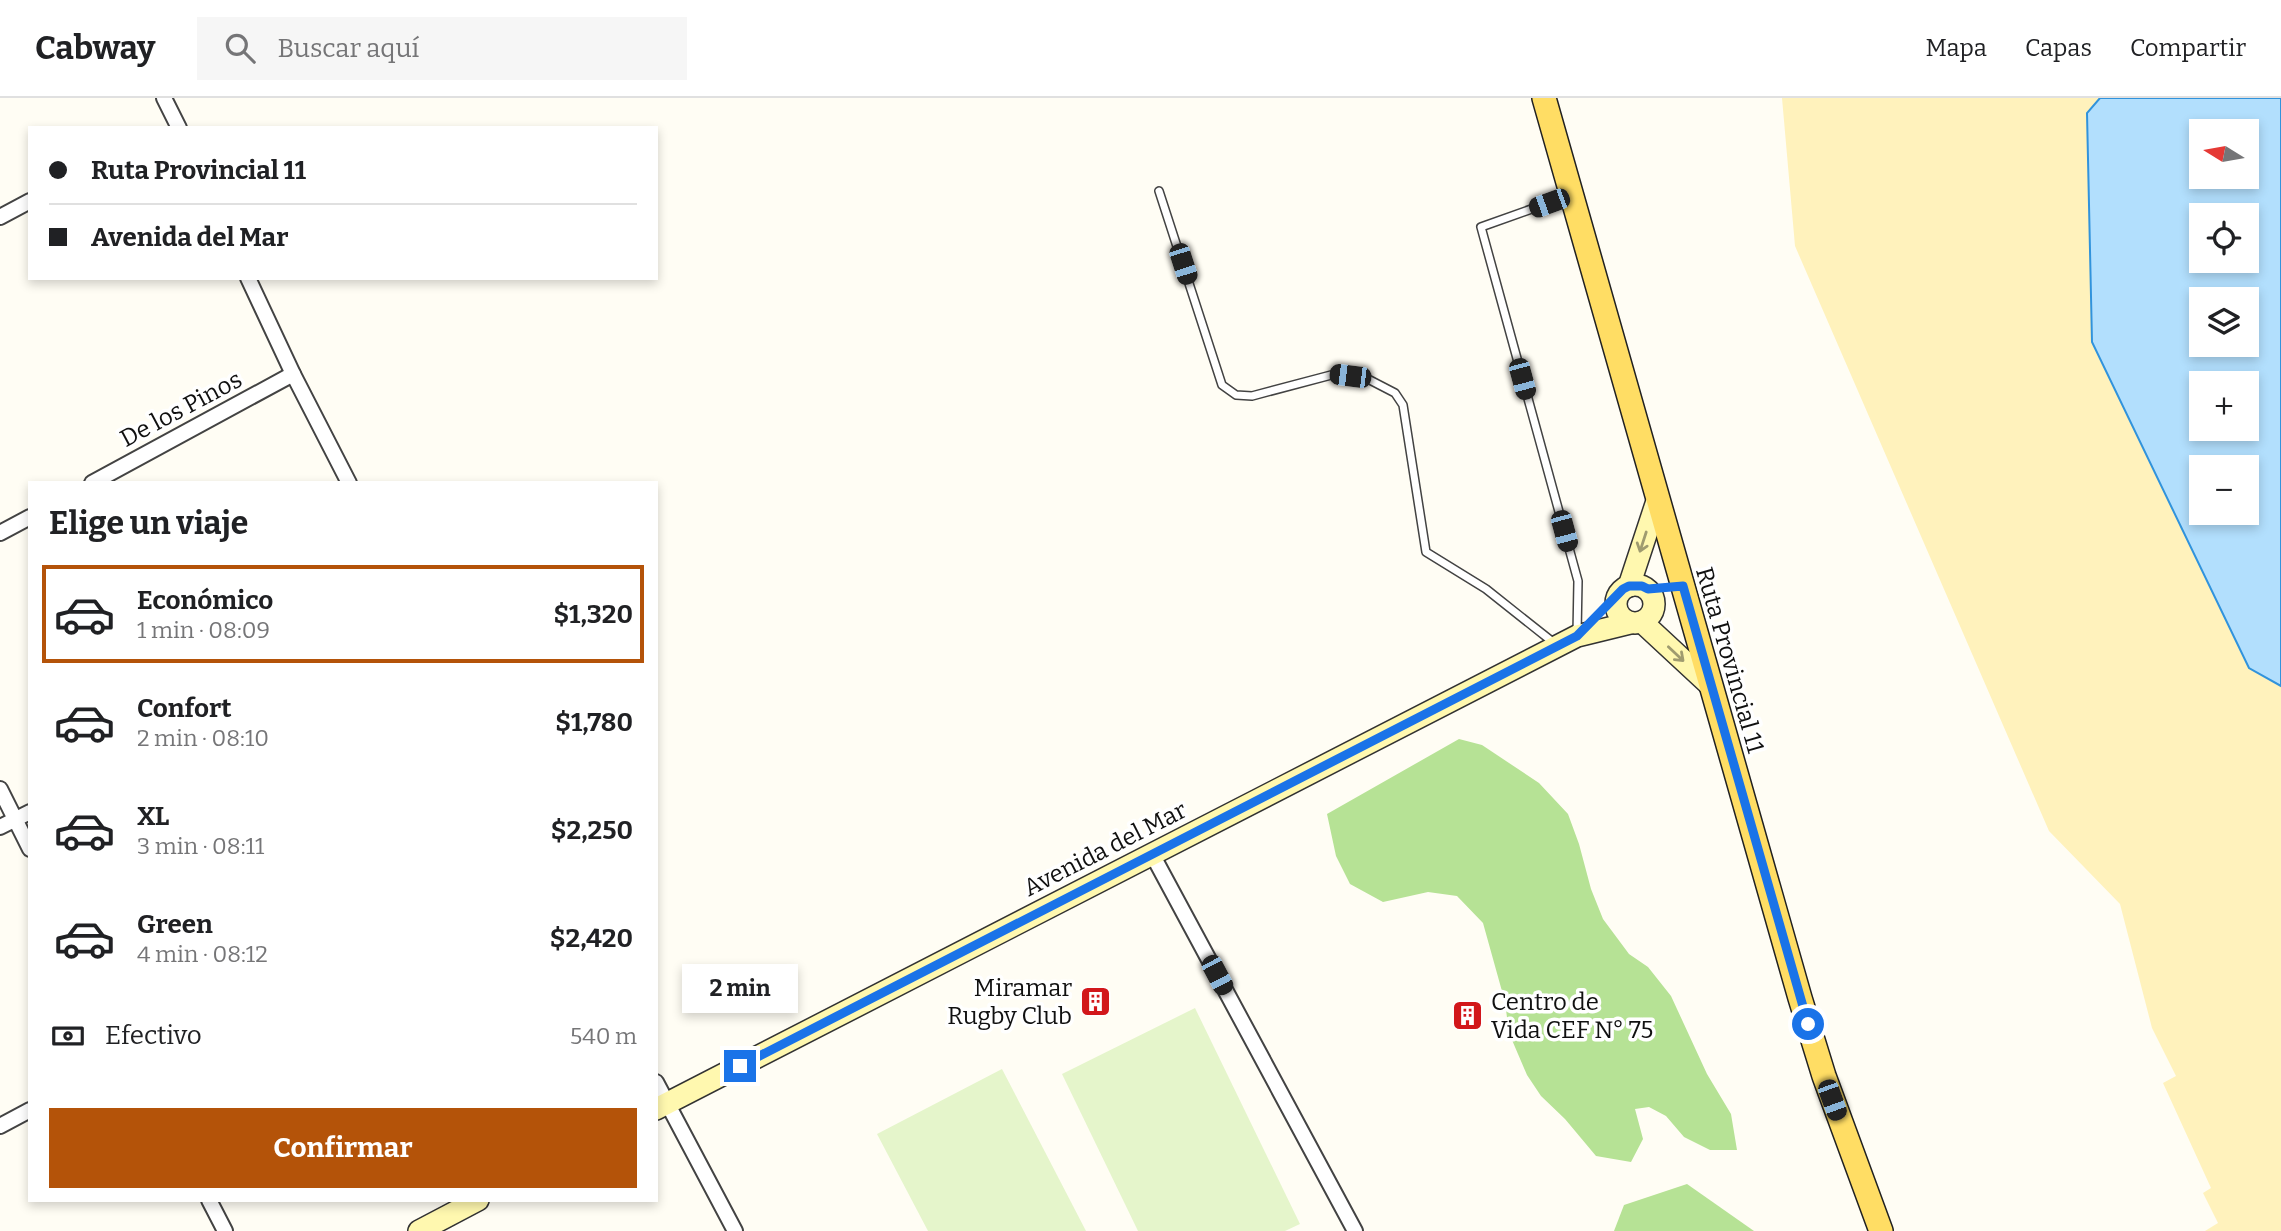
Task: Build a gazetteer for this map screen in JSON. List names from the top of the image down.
{
  "streets": {
    "main road": ["Ruta Provincial 11", "Avenida del Mar"],
    "street": ["De los Pinos"]
  },
  "crossings": [
    ["Ruta Provincial 11", "Avenida del Mar"]
  ],
  "places": {
    "building": ["Miramar Rugby Club", "Centro de Vida CEF N° 75"]
  },
  "north": "left",
  "page": {
    "header": "Cabway",
    "search": "Buscar aquí",
    "nav": ["Mapa", "Capas", "Compartir"],
    "map_buttons": ["+", "−"],
    "banner": ["Ruta Provincial 11", "Avenida del Mar"],
    "heading": "Elige un viaje",
    "list": [
      {
        "name": "Económico",
        "note": "1 min · 08:09",
        "value": "$1,320"
      },
      {
        "name": "Confort",
        "note": "2 min · 08:10",
        "value": "$1,780"
      },
      {
        "name": "XL",
        "note": "3 min · 08:11",
        "value": "$2,250"
      },
      {
        "name": "Green",
        "note": "4 min · 08:12",
        "value": "$2,420"
      }
    ],
    "bubble": "2 min",
    "pay": ["Efectivo", "540 m"],
    "buttons": "Confirmar"
  }
}
